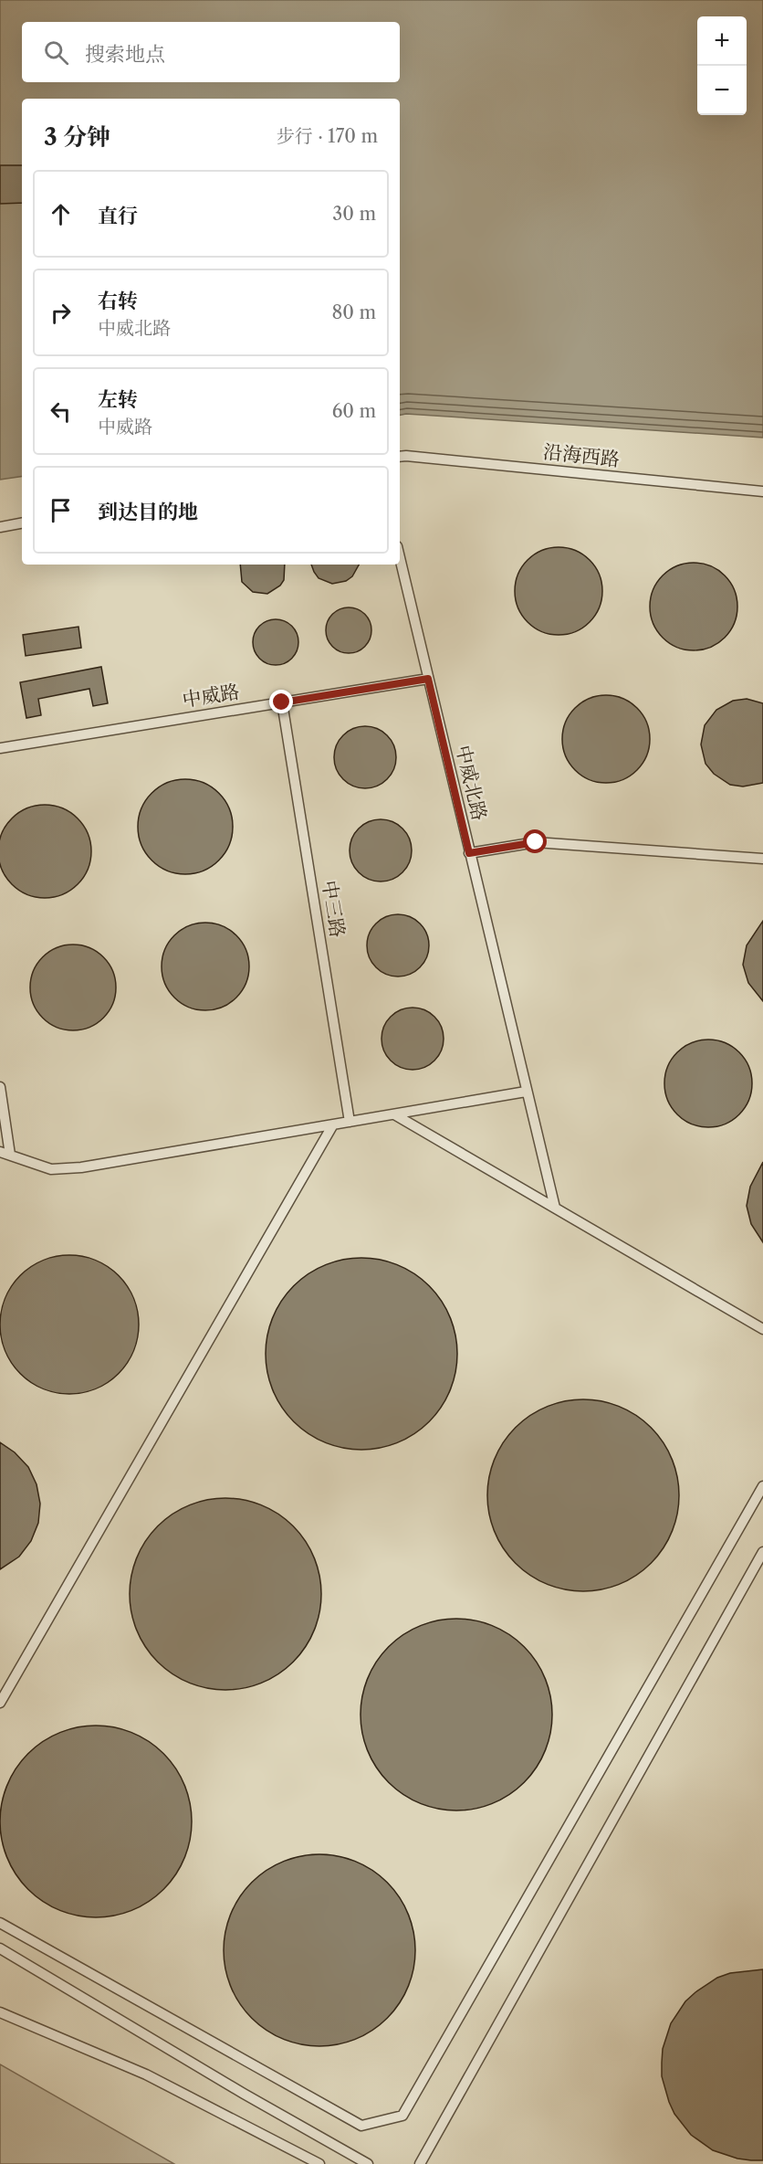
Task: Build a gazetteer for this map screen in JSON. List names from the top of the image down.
{
  "streets": {
    "lane": [
      "沿海西路",
      "中威路",
      "中威北路",
      "中三路"
    ]
  },
  "crossings": [
    ["中威路", "中威北路"],
    ["中威路", "中三路"]
  ],
  "page": {
    "map_buttons": ["+", "−"],
    "search": "搜索地点",
    "heading": ["3 分钟", "步行 · 170 m"],
    "list": [
      ["直行", "30 m"],
      ["右转", "中威北路", "80 m"],
      ["左转", "中威路", "60 m"],
      "到达目的地"
    ]
  }
}
